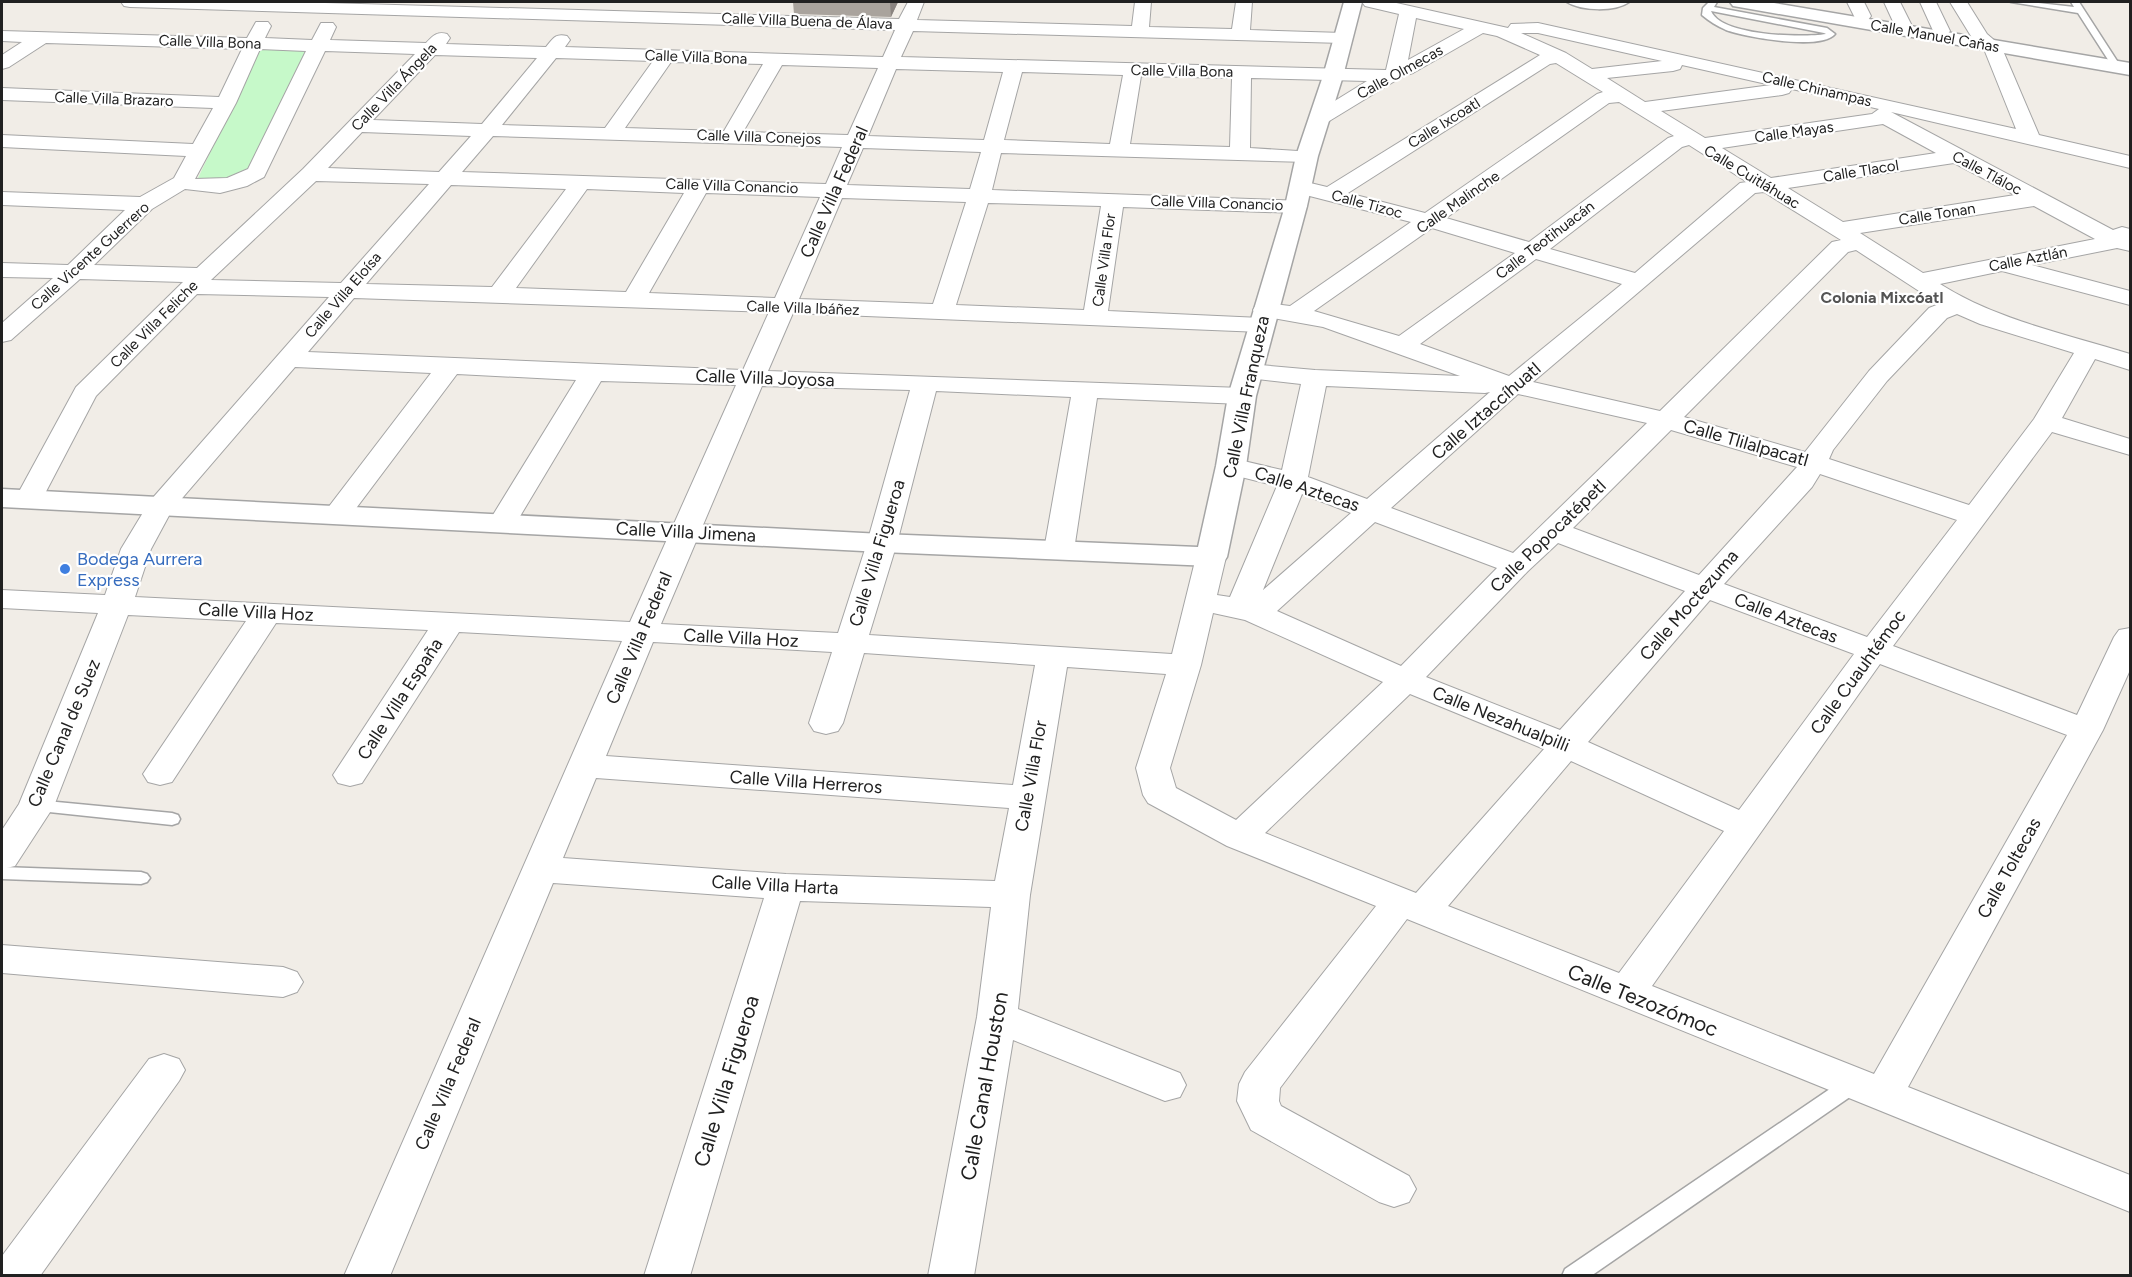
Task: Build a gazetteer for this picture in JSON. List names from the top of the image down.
{
  "streets": {
    "street": [
      "Calle Villa Buena de Álava",
      "Calle Manuel Cañas",
      "Calle Villa Bona",
      "Calle Olmecas",
      "Calle Villa Ángela",
      "Calle Chinampas",
      "Calle Villa Brazaro",
      "Calle Ixcoatl",
      "Calle Mayas",
      "Calle Villa Conejos",
      "Calle Tlacol",
      "Calle Tláloc",
      "Calle Cuitláhuac",
      "Calle Villa Conancio",
      "Calle Villa Federal",
      "Calle Malinche",
      "Calle Tizoc",
      "Calle Tonan",
      "Calle Teotihuacán",
      "Calle Vicente Guerrero",
      "Calle Aztlán",
      "Calle Villa Flor",
      "Calle Villa Eloísa",
      "Calle Villa Ibáñez",
      "Calle Villa Feliche",
      "Calle Villa Joyosa",
      "Calle Villa Franqueza",
      "Calle Iztaccíhuatl",
      "Calle Tlilalpacatl",
      "Calle Aztecas",
      "Calle Villa Jimena",
      "Calle Popocatépetl",
      "Calle Villa Figueroa",
      "Calle Moctezuma",
      "Calle Villa Hoz",
      "Calle Cuauhtémoc",
      "Calle Villa España",
      "Calle Nezahualpilli",
      "Calle Canal de Suez",
      "Calle Villa Herreros",
      "Calle Toltecas",
      "Calle Villa Harta",
      "Calle Tezozómoc",
      "Calle Canal Houston"
    ]
  },
  "crossings": [
    ["Calle Villa Buena de Álava", "Calle Villa Ángela"],
    ["Calle Villa Buena de Álava", "Calle Villa Federal"],
    ["Calle Villa Buena de Álava", "Calle Villa Eloísa"],
    ["Calle Villa Buena de Álava", "Calle Villa Franqueza"],
    ["Calle Villa Bona", "Calle Olmecas"],
    ["Calle Villa Bona", "Calle Villa Ángela"],
    ["Calle Villa Bona", "Calle Villa Federal"],
    ["Calle Villa Bona", "Calle Villa Eloísa"],
    ["Calle Villa Bona", "Calle Villa Franqueza"],
    ["Calle Olmecas", "Calle Cuitláhuac"],
    ["Calle Olmecas", "Calle Villa Franqueza"],
    ["Calle Villa Ángela", "Calle Villa Conejos"],
    ["Calle Villa Ángela", "Calle Villa Conancio"],
    ["Calle Villa Ángela", "Calle Villa Feliche"],
    ["Calle Chinampas", "Calle Tláloc"],
    ["Calle Chinampas", "Calle Cuitláhuac"],
    ["Calle Ixcoatl", "Calle Cuitláhuac"],
    ["Calle Ixcoatl", "Calle Tizoc"],
    ["Calle Mayas", "Calle Tláloc"],
    ["Calle Mayas", "Calle Cuitláhuac"],
    ["Calle Mayas", "Calle Teotihuacán"],
    ["Calle Villa Conejos", "Calle Villa Federal"],
    ["Calle Villa Conejos", "Calle Villa Eloísa"],
    ["Calle Villa Conejos", "Calle Villa Franqueza"],
    ["Calle Tlacol", "Calle Tláloc"],
    ["Calle Tlacol", "Calle Cuitláhuac"],
    ["Calle Tlacol", "Calle Iztaccíhuatl"],
    ["Calle Tláloc", "Calle Tonan"],
    ["Calle Tláloc", "Calle Aztlán"],
    ["Calle Cuitláhuac", "Calle Malinche"],
    ["Calle Cuitláhuac", "Calle Tonan"],
    ["Calle Cuitláhuac", "Calle Teotihuacán"],
    ["Calle Cuitláhuac", "Calle Aztlán"],
    ["Calle Cuitláhuac", "Calle Iztaccíhuatl"],
    ["Calle Cuitláhuac", "Calle Popocatépetl"],
    ["Calle Cuitláhuac", "Calle Moctezuma"],
    ["Calle Cuitláhuac", "Calle Cuauhtémoc"],
    ["Calle Villa Conancio", "Calle Villa Federal"],
    ["Calle Villa Conancio", "Calle Tizoc"],
    ["Calle Villa Conancio", "Calle Villa Flor"],
    ["Calle Villa Conancio", "Calle Villa Eloísa"],
    ["Calle Villa Conancio", "Calle Villa Feliche"],
    ["Calle Villa Conancio", "Calle Villa Franqueza"],
    ["Calle Villa Federal", "Calle Villa Ibáñez"],
    ["Calle Villa Federal", "Calle Villa Joyosa"],
    ["Calle Villa Federal", "Calle Villa Jimena"],
    ["Calle Villa Federal", "Calle Villa Hoz"],
    ["Calle Villa Federal", "Calle Villa Herreros"],
    ["Calle Villa Federal", "Calle Villa Harta"],
    ["Calle Malinche", "Calle Tizoc"],
    ["Calle Malinche", "Calle Tlilalpacatl"],
    ["Calle Tizoc", "Calle Teotihuacán"],
    ["Calle Tizoc", "Calle Villa Franqueza"],
    ["Calle Tizoc", "Calle Iztaccíhuatl"],
    ["Calle Tonan", "Calle Popocatépetl"],
    ["Calle Teotihuacán", "Calle Tlilalpacatl"],
    ["Calle Vicente Guerrero", "Calle Villa Ibáñez"],
    ["Calle Villa Flor", "Calle Villa Ibáñez"],
    ["Calle Villa Flor", "Calle Villa Hoz"],
    ["Calle Villa Flor", "Calle Villa Herreros"],
    ["Calle Villa Flor", "Calle Villa Harta"],
    ["Calle Villa Flor", "Calle Canal Houston"],
    ["Calle Villa Eloísa", "Calle Villa Ibáñez"],
    ["Calle Villa Eloísa", "Calle Villa Joyosa"],
    ["Calle Villa Eloísa", "Calle Villa Jimena"],
    ["Calle Villa Eloísa", "Calle Villa Hoz"],
    ["Calle Villa Eloísa", "Calle Canal de Suez"],
    ["Calle Villa Ibáñez", "Calle Villa Feliche"],
    ["Calle Villa Ibáñez", "Calle Villa Franqueza"],
    ["Calle Villa Ibáñez", "Calle Tlilalpacatl"],
    ["Calle Villa Feliche", "Calle Villa Jimena"],
    ["Calle Villa Joyosa", "Calle Villa Franqueza"],
    ["Calle Villa Joyosa", "Calle Villa Figueroa"],
    ["Calle Villa Franqueza", "Calle Tlilalpacatl"],
    ["Calle Villa Franqueza", "Calle Aztecas"],
    ["Calle Villa Franqueza", "Calle Villa Jimena"],
    ["Calle Villa Franqueza", "Calle Villa Hoz"],
    ["Calle Villa Franqueza", "Calle Tezozómoc"],
    ["Calle Iztaccíhuatl", "Calle Tlilalpacatl"],
    ["Calle Iztaccíhuatl", "Calle Aztecas"],
    ["Calle Iztaccíhuatl", "Calle Nezahualpilli"],
    ["Calle Tlilalpacatl", "Calle Popocatépetl"],
    ["Calle Tlilalpacatl", "Calle Moctezuma"],
    ["Calle Tlilalpacatl", "Calle Cuauhtémoc"],
    ["Calle Aztecas", "Calle Popocatépetl"],
    ["Calle Aztecas", "Calle Moctezuma"],
    ["Calle Aztecas", "Calle Cuauhtémoc"],
    ["Calle Aztecas", "Calle Toltecas"],
    ["Calle Villa Jimena", "Calle Villa Figueroa"],
    ["Calle Popocatépetl", "Calle Nezahualpilli"],
    ["Calle Popocatépetl", "Calle Tezozómoc"],
    ["Calle Villa Figueroa", "Calle Villa Hoz"],
    ["Calle Villa Figueroa", "Calle Villa Harta"],
    ["Calle Moctezuma", "Calle Nezahualpilli"],
    ["Calle Moctezuma", "Calle Tezozómoc"],
    ["Calle Villa Hoz", "Calle Villa España"],
    ["Calle Villa Hoz", "Calle Canal de Suez"],
    ["Calle Cuauhtémoc", "Calle Nezahualpilli"],
    ["Calle Cuauhtémoc", "Calle Tezozómoc"],
    ["Calle Toltecas", "Calle Tezozómoc"],
    ["Calle Villa Harta", "Calle Canal Houston"]
  ],
  "districts": ["Colonia Mixcóatl"],
  "places": ["Bodega Aurrera Express"]
}
